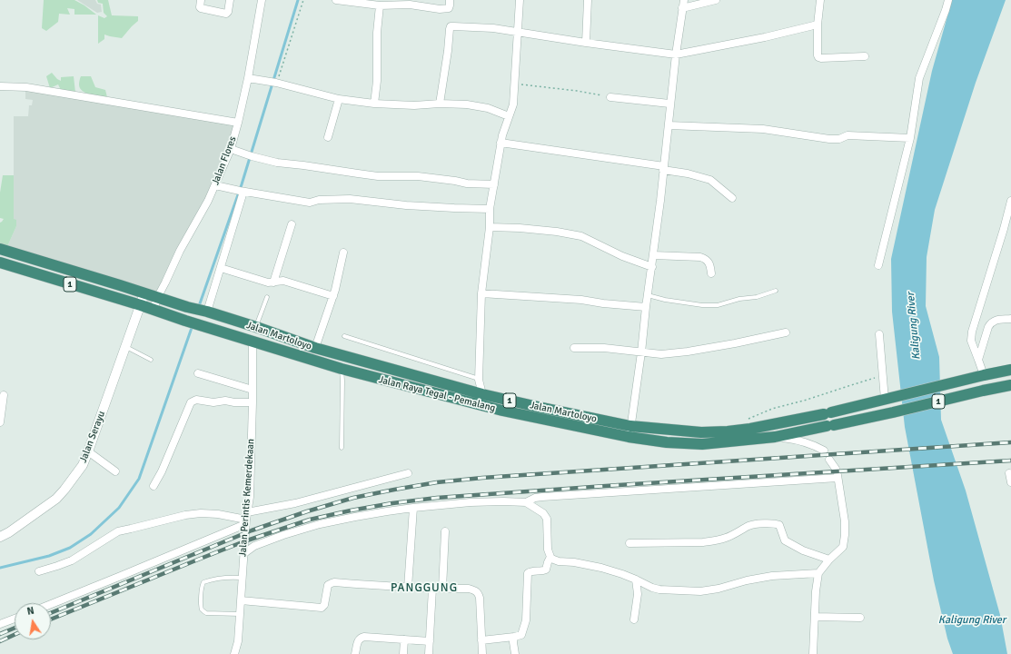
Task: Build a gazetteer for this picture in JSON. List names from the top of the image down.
{
  "streets": {
    "highway": ["1", "Jalan Martoloyo", "Jalan Raya Tegal - Pemalang"],
    "street": ["Jalan Flores", "Jalan Serayu", "Jalan Perintis Kemerdekaan"]
  },
  "crossings": [
    ["Jalan Flores", "1"],
    ["Jalan Flores", "Jalan Raya Tegal - Pemalang"],
    ["1", "Jalan Martoloyo"],
    ["1", "Jalan Raya Tegal - Pemalang"],
    ["1", "Jalan Serayu"],
    ["Jalan Martoloyo", "Jalan Raya Tegal - Pemalang"],
    ["Jalan Raya Tegal - Pemalang", "Jalan Serayu"],
    ["Jalan Raya Tegal - Pemalang", "Jalan Perintis Kemerdekaan"]
  ],
  "districts": ["PANGGUNG"],
  "water": ["Kaligung River"],
  "north": "top"
}
